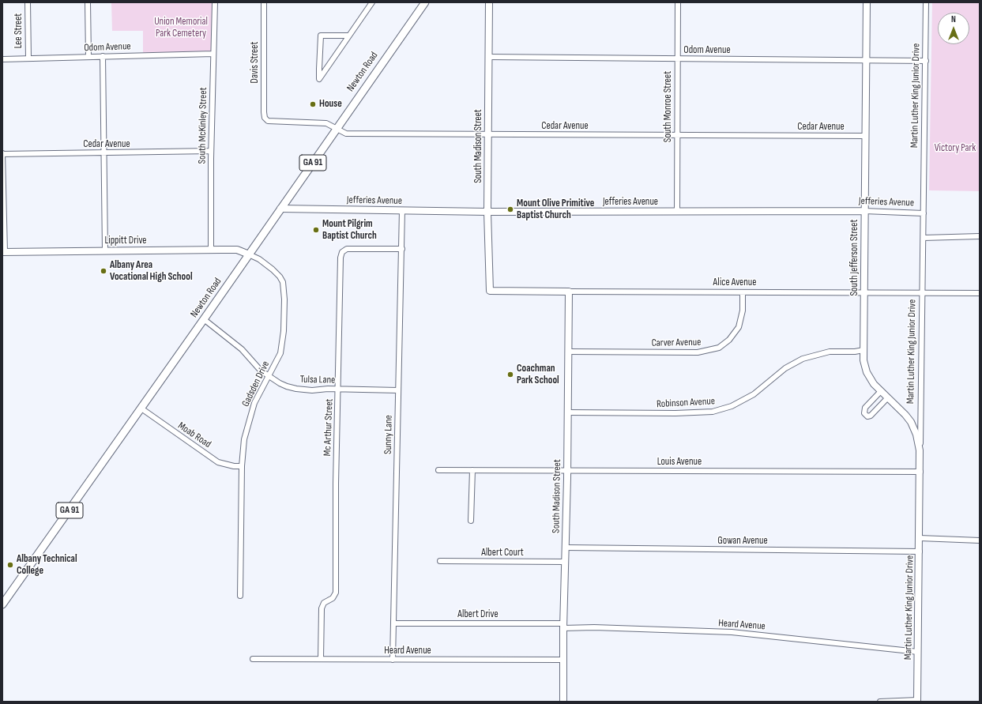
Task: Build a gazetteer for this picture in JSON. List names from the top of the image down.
{
  "streets": {
    "main road": ["Newton Road", "GA 91"],
    "street": [
      "Lee Street",
      "Odom Avenue",
      "Davis Street",
      "Martin Luther King Junior Drive",
      "South Monroe Street",
      "South McKinley Street",
      "Cedar Avenue",
      "South Madison Street",
      "Jefferies Avenue",
      "Lippitt Drive",
      "South Jefferson Street",
      "Alice Avenue",
      "Carver Avenue",
      "Tulsa Lane",
      "Gadsden Drive",
      "Robinson Avenue",
      "Mc Arthur Street",
      "Sunny Lane",
      "Moab Road",
      "Louis Avenue",
      "Gowan Avenue",
      "Albert Court",
      "Albert Drive",
      "Heard Avenue"
    ]
  },
  "crossings": [
    ["Lee Street", "Odom Avenue"],
    ["Odom Avenue", "Martin Luther King Junior Drive"],
    ["Odom Avenue", "South Monroe Street"],
    ["Odom Avenue", "South McKinley Street"],
    ["Odom Avenue", "South Madison Street"],
    ["Odom Avenue", "South Jefferson Street"],
    ["Davis Street", "Cedar Avenue"],
    ["Newton Road", "Cedar Avenue"],
    ["Newton Road", "Jefferies Avenue"],
    ["Newton Road", "Lippitt Drive"],
    ["Newton Road", "Tulsa Lane"],
    ["Newton Road", "Gadsden Drive"],
    ["Newton Road", "Moab Road"],
    ["Martin Luther King Junior Drive", "Jefferies Avenue"],
    ["Martin Luther King Junior Drive", "South Jefferson Street"],
    ["Martin Luther King Junior Drive", "Alice Avenue"],
    ["Martin Luther King Junior Drive", "Louis Avenue"],
    ["Martin Luther King Junior Drive", "Gowan Avenue"],
    ["Martin Luther King Junior Drive", "Heard Avenue"],
    ["South Monroe Street", "Cedar Avenue"],
    ["South Monroe Street", "Jefferies Avenue"],
    ["South McKinley Street", "Cedar Avenue"],
    ["South McKinley Street", "Lippitt Drive"],
    ["Cedar Avenue", "South Madison Street"],
    ["Cedar Avenue", "South Jefferson Street"],
    ["South Madison Street", "Jefferies Avenue"],
    ["South Madison Street", "Alice Avenue"],
    ["South Madison Street", "Carver Avenue"],
    ["South Madison Street", "Robinson Avenue"],
    ["South Madison Street", "Louis Avenue"],
    ["South Madison Street", "Gowan Avenue"],
    ["South Madison Street", "Albert Court"],
    ["South Madison Street", "Albert Drive"],
    ["South Madison Street", "Heard Avenue"],
    ["Jefferies Avenue", "South Jefferson Street"],
    ["Jefferies Avenue", "Sunny Lane"],
    ["Lippitt Drive", "Gadsden Drive"],
    ["South Jefferson Street", "Alice Avenue"],
    ["South Jefferson Street", "Robinson Avenue"],
    ["Alice Avenue", "Carver Avenue"],
    ["Tulsa Lane", "Gadsden Drive"],
    ["Tulsa Lane", "Mc Arthur Street"],
    ["Tulsa Lane", "Sunny Lane"],
    ["Gadsden Drive", "Moab Road"],
    ["Mc Arthur Street", "Sunny Lane"],
    ["Mc Arthur Street", "Heard Avenue"],
    ["Sunny Lane", "Albert Drive"],
    ["Sunny Lane", "Heard Avenue"],
    ["Albert Drive", "Heard Avenue"]
  ],
  "parks": ["Union Memorial Park Cemetery", "Victory Park"],
  "places": [
    "House",
    "Mount Olive Primitive Baptist Church",
    "Mount Pilgrim Baptist Church",
    "Albany Area Vocational High School",
    "Coachman Park School",
    "Albany Technical College"
  ],
  "north": "top"
}
